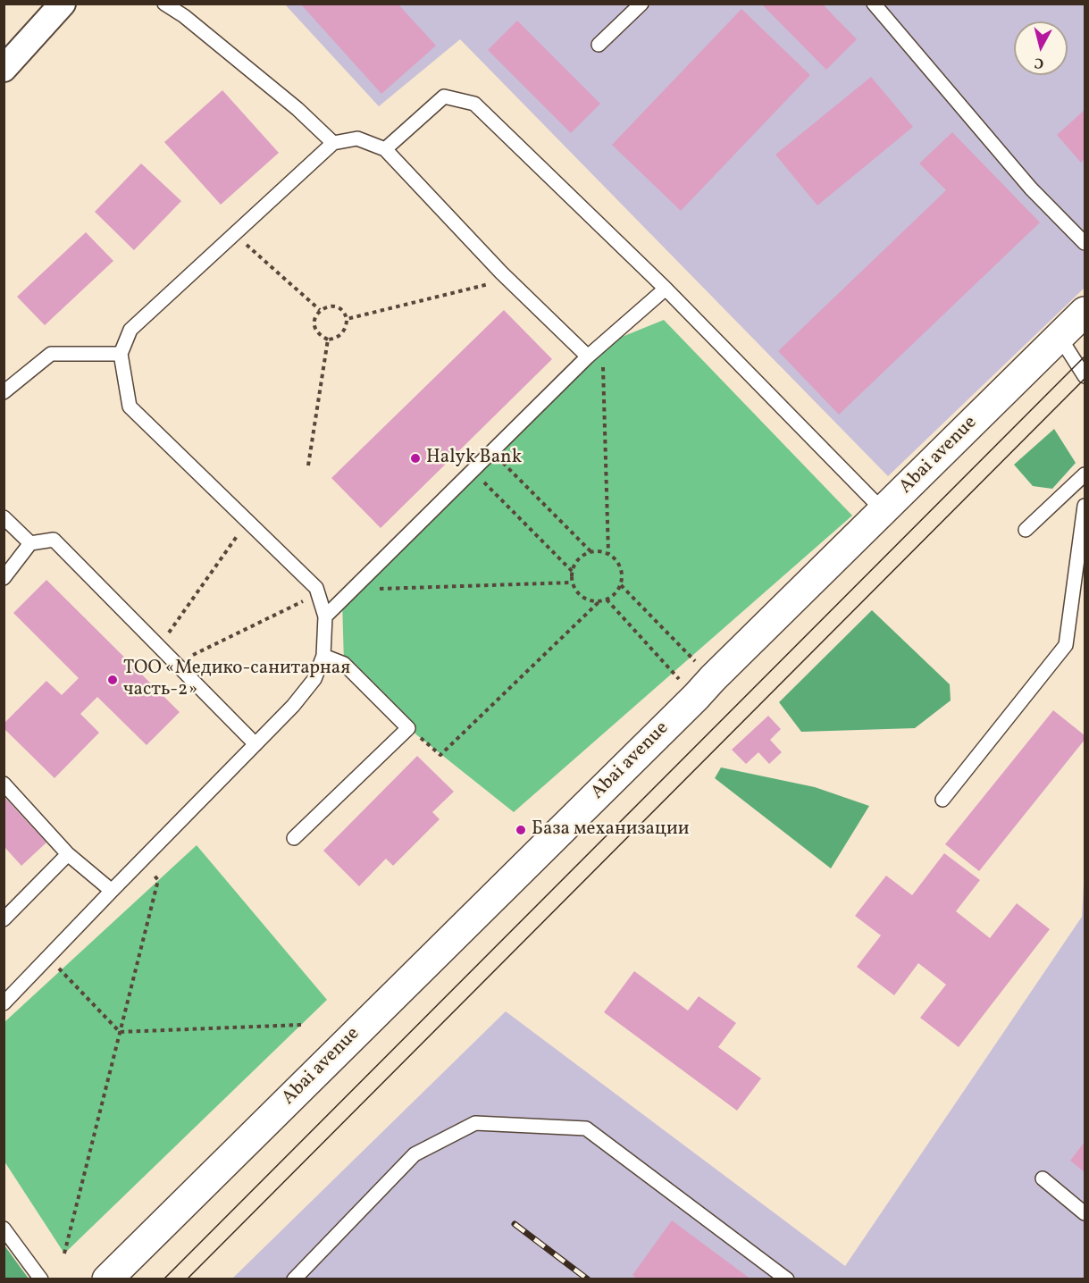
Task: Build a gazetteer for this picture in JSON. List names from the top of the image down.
{
  "streets": {
    "main road": ["Abai avenue"]
  },
  "places": ["Halyk Bank", "ТОО «Медико-санитарная часть-2»", "База механизации"],
  "north": "bottom"
}
